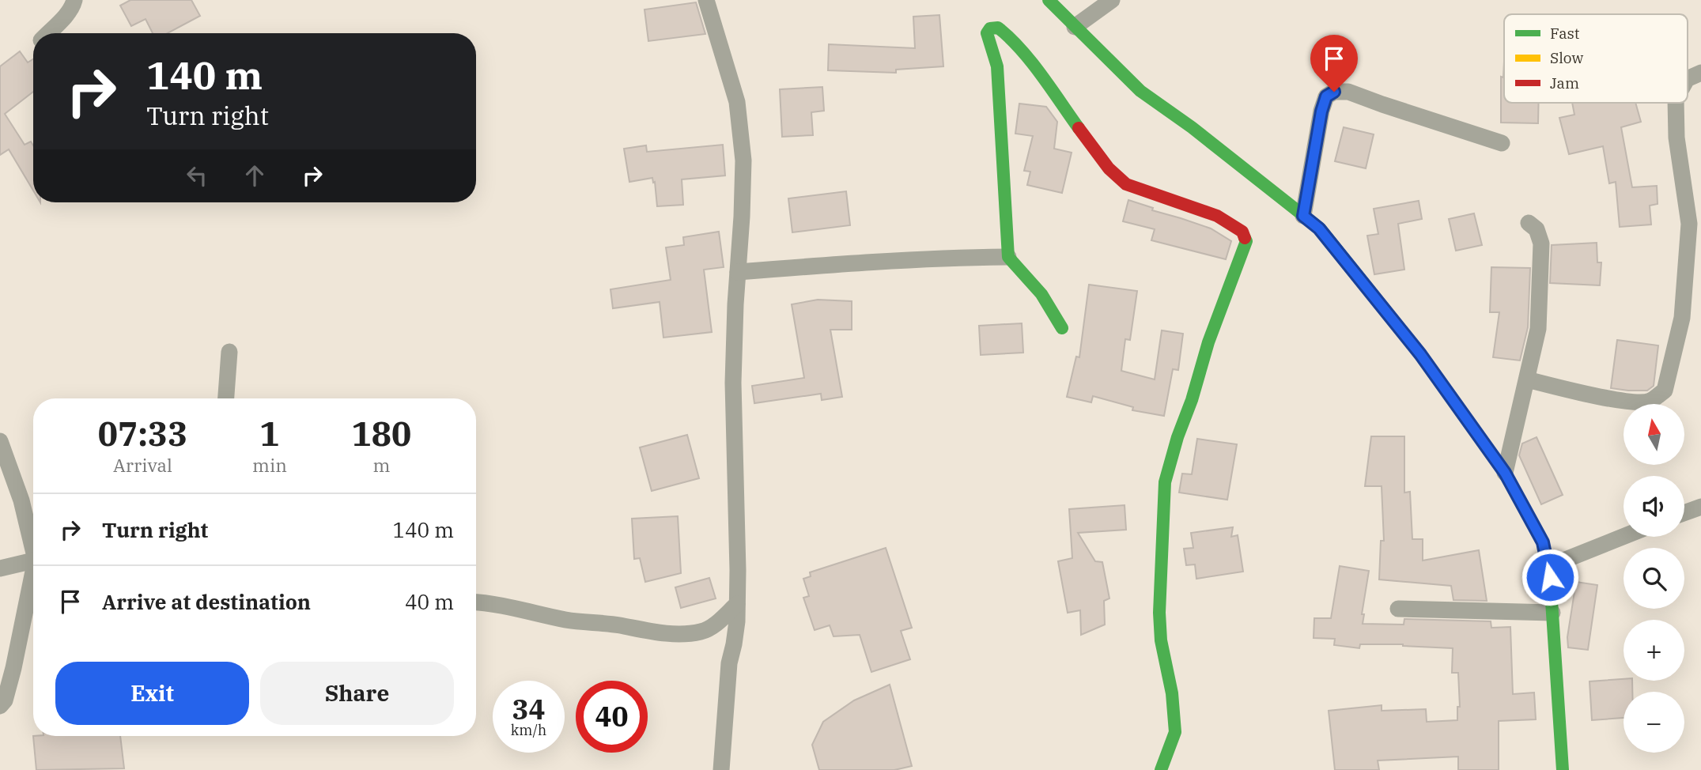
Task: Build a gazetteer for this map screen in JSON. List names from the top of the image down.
{
  "legend": ["Fast", "Slow", "Jam"],
  "north": "top",
  "page": {
    "turn": ["140 m", "Turn right"],
    "eta": [
      "07:33",
      "Arrival",
      "1",
      "min",
      "180",
      "m"
    ],
    "map_buttons": ["+", "−"],
    "list": [
      {
        "name": "Turn right",
        "value": "140 m"
      },
      {
        "name": "Arrive at destination",
        "value": "40 m"
      }
    ],
    "buttons": ["Exit", "Share"],
    "speed": "34 km/h",
    "limit": "40"
  }
}
